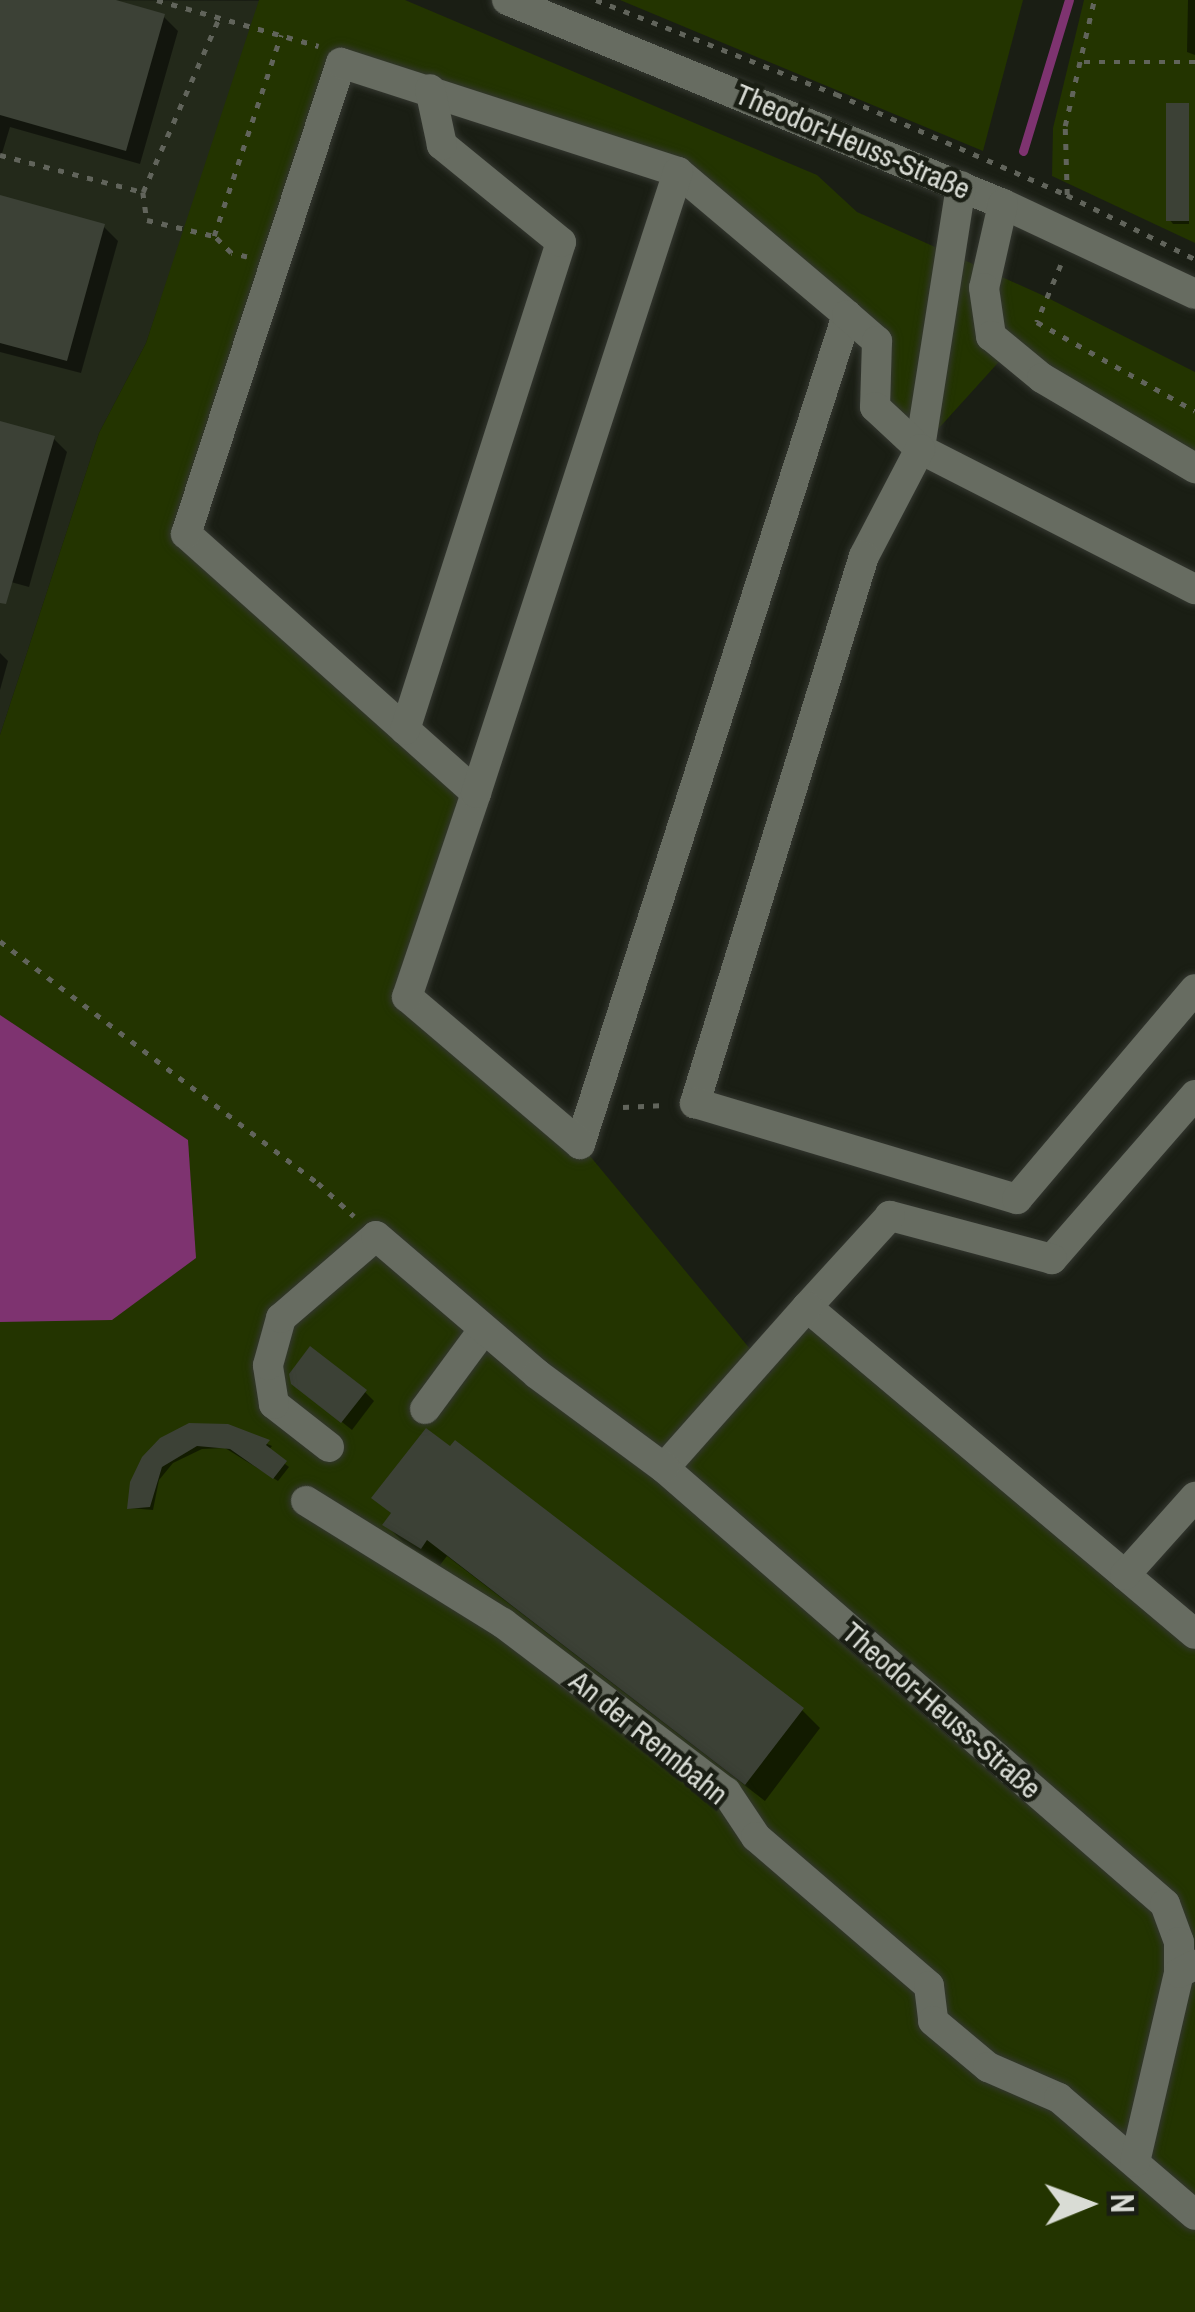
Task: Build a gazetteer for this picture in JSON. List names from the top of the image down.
{
  "streets": {
    "street": ["Theodor-Heuss-Straße", "An der Rennbahn"]
  },
  "north": "right"
}
